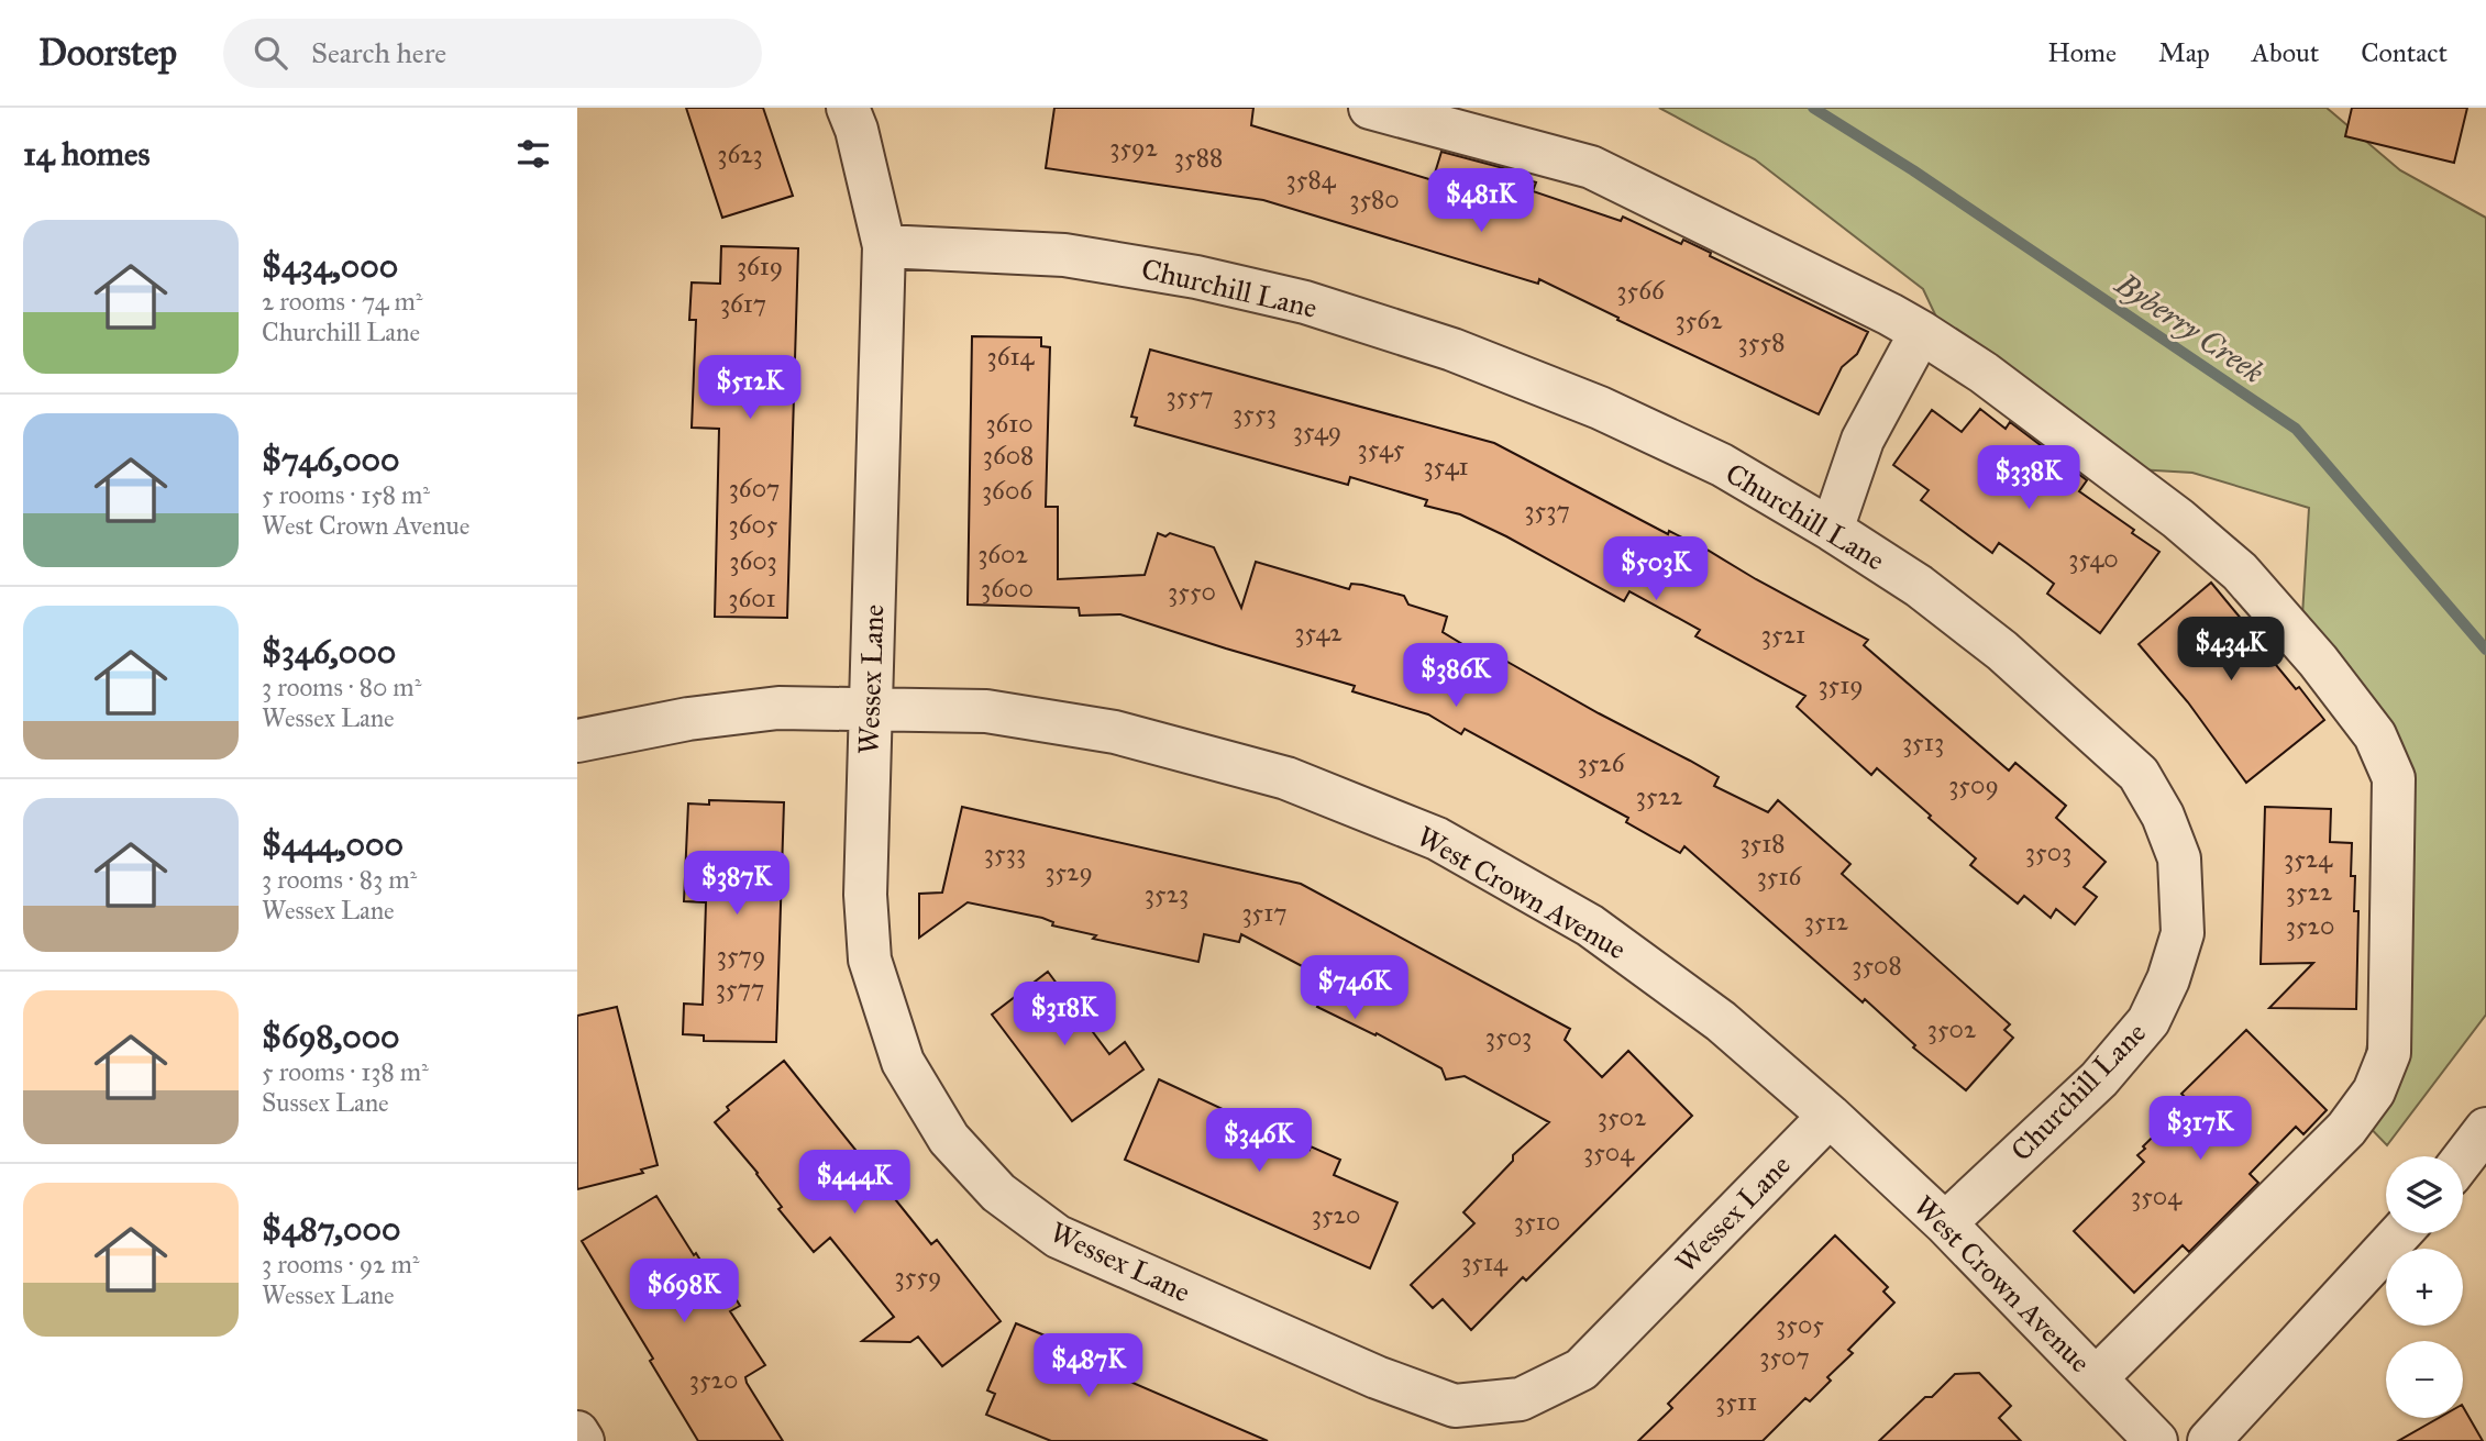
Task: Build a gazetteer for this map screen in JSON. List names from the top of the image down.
{
  "streets": {
    "street": ["Churchill Lane", "Wessex Lane", "West Crown Avenue"]
  },
  "crossings": [
    ["Churchill Lane", "Wessex Lane"],
    ["Churchill Lane", "West Crown Avenue"],
    ["Wessex Lane", "West Crown Avenue"]
  ],
  "water": ["Byberry Creek"],
  "house_numbers": [
    "3592",
    "3623",
    "3588",
    "3584",
    "3580",
    "3619",
    "3566",
    "3617",
    "3562",
    "3558",
    "3614",
    "3557",
    "3553",
    "3610",
    "3549",
    "3545",
    "3608",
    "3541",
    "3607",
    "3606",
    "3537",
    "3605",
    "3602",
    "3540",
    "3603",
    "3600",
    "3550",
    "3601",
    "3542",
    "3521",
    "3519",
    "3513",
    "3526",
    "3509",
    "3522",
    "3518",
    "3503",
    "3533",
    "3524",
    "3529",
    "3516",
    "3522",
    "3523",
    "3517",
    "3512",
    "3520",
    "3579",
    "3508",
    "3577",
    "3502",
    "3503",
    "3502",
    "3504",
    "3504",
    "3520",
    "3510",
    "3514",
    "3559",
    "3505",
    "3507",
    "3520",
    "3511"
  ],
  "page": {
    "header": "Doorstep",
    "search": "Search here",
    "nav": [
      "Home",
      "Map",
      "About",
      "Contact"
    ],
    "heading": "14 homes",
    "price": [
      "$481K",
      "$512K",
      "$338K",
      "$503K",
      "$434K",
      "$386K",
      "$387K",
      "$746K",
      "$318K",
      "$317K",
      "$346K",
      "$444K",
      "$698K",
      "$487K"
    ],
    "list": [
      {
        "name": "$434,000",
        "note": "2 rooms · 74 m² · Churchill Lane"
      },
      {
        "name": "$746,000",
        "note": "5 rooms · 158 m² · West Crown Avenue"
      },
      {
        "name": "$346,000",
        "note": "3 rooms · 80 m² · Wessex Lane"
      },
      {
        "name": "$444,000",
        "note": "3 rooms · 83 m² · Wessex Lane"
      },
      {
        "name": "$698,000",
        "note": "5 rooms · 138 m² · Sussex Lane"
      },
      {
        "name": "$487,000",
        "note": "3 rooms · 92 m² · Wessex Lane"
      }
    ],
    "map_buttons": ["+", "−"]
  }
}
